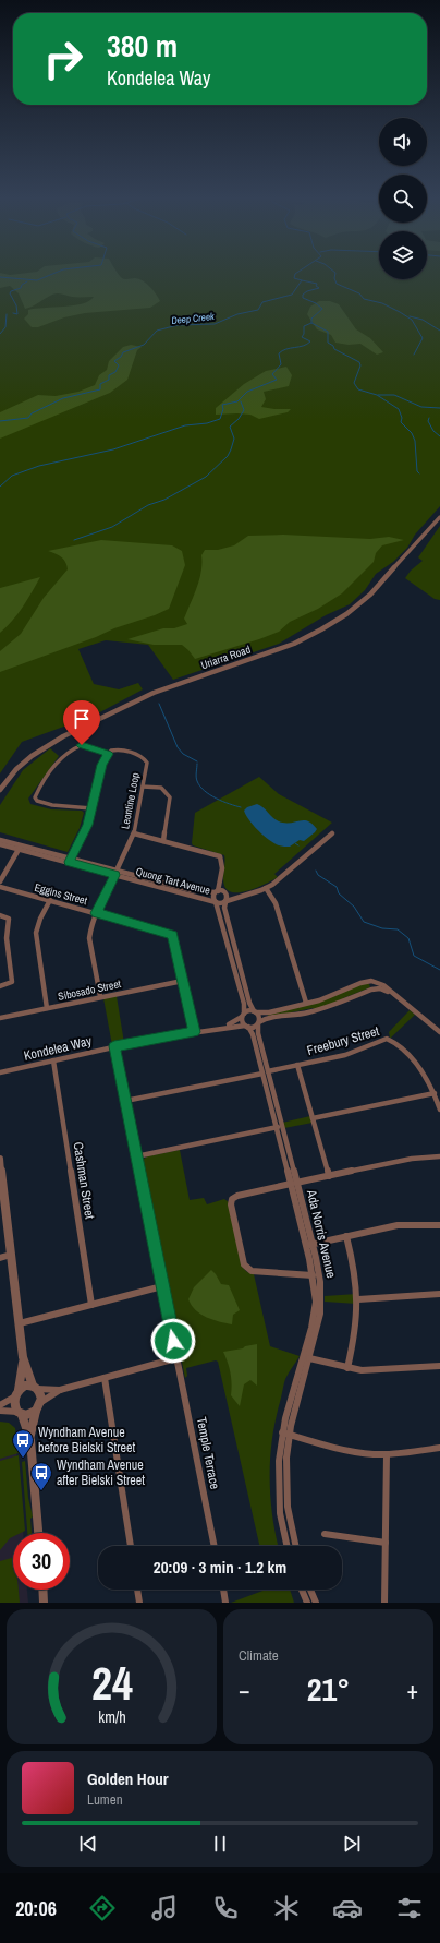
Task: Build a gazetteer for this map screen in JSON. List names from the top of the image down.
{
  "streets": {
    "street": [
      "Uriarra Road",
      "Leontine Loop",
      "Quong Tart Avenue",
      "Eggins Street",
      "Sibosado Street",
      "Freebury Street",
      "Kondelea Way",
      "Cashman Street",
      "Ada Norris Avenue",
      "Temple Terrace"
    ]
  },
  "crossings": [
    ["Leontine Loop", "Quong Tart Avenue"],
    ["Leontine Loop", "Eggins Street"],
    ["Leontine Loop", "Sibosado Street"],
    ["Eggins Street", "Sibosado Street"],
    ["Eggins Street", "Kondelea Way"],
    ["Freebury Street", "Ada Norris Avenue"],
    ["Freebury Street", "Temple Terrace"],
    ["Kondelea Way", "Cashman Street"],
    ["Kondelea Way", "Ada Norris Avenue"],
    ["Kondelea Way", "Temple Terrace"]
  ],
  "water": ["Deep Creek"],
  "places": {
    "bus stop": ["Wyndham Avenue before Bielski Street", "Wyndham Avenue after Bielski Street"]
  },
  "page": {
    "turn": ["380 m", "Kondelea Way"],
    "limit": "30",
    "trip": "20:09 · 3 min · 1.2 km",
    "tile": "Climate",
    "heat": ["−", "21°", "+"],
    "song": ["Golden Hour", "Lumen"],
    "tabs": "20:06",
    "gauge": ["24", "km/h"]
  }
}
